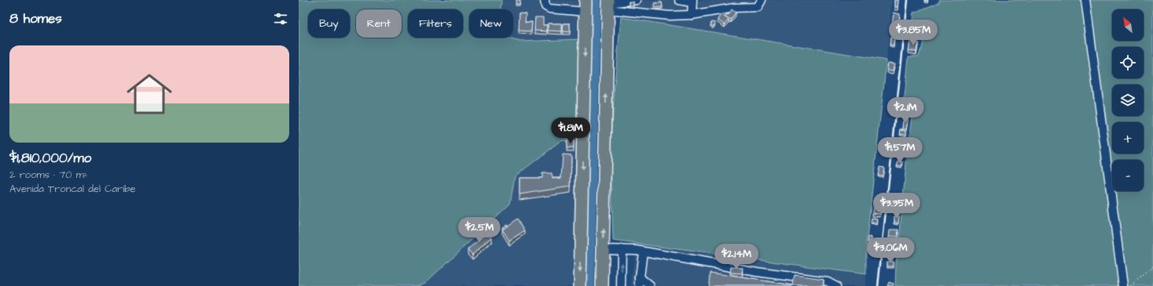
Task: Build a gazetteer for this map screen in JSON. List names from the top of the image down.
{
  "north": "top left",
  "page": {
    "heading": "8 homes",
    "map_buttons": ["+", "−"],
    "chip": [
      "Buy",
      "Rent",
      "Filters",
      "New"
    ],
    "price": [
      "$3.85M",
      "$2.1M",
      "$1.81M",
      "$1.57M",
      "$3.35M",
      "$2.5M",
      "$3.06M",
      "$2.14M"
    ],
    "list": [
      {
        "name": "$1,810,000/mo",
        "note": "2 rooms · 70 m² · Avenida Troncal del Caribe"
      }
    ]
  }
}
